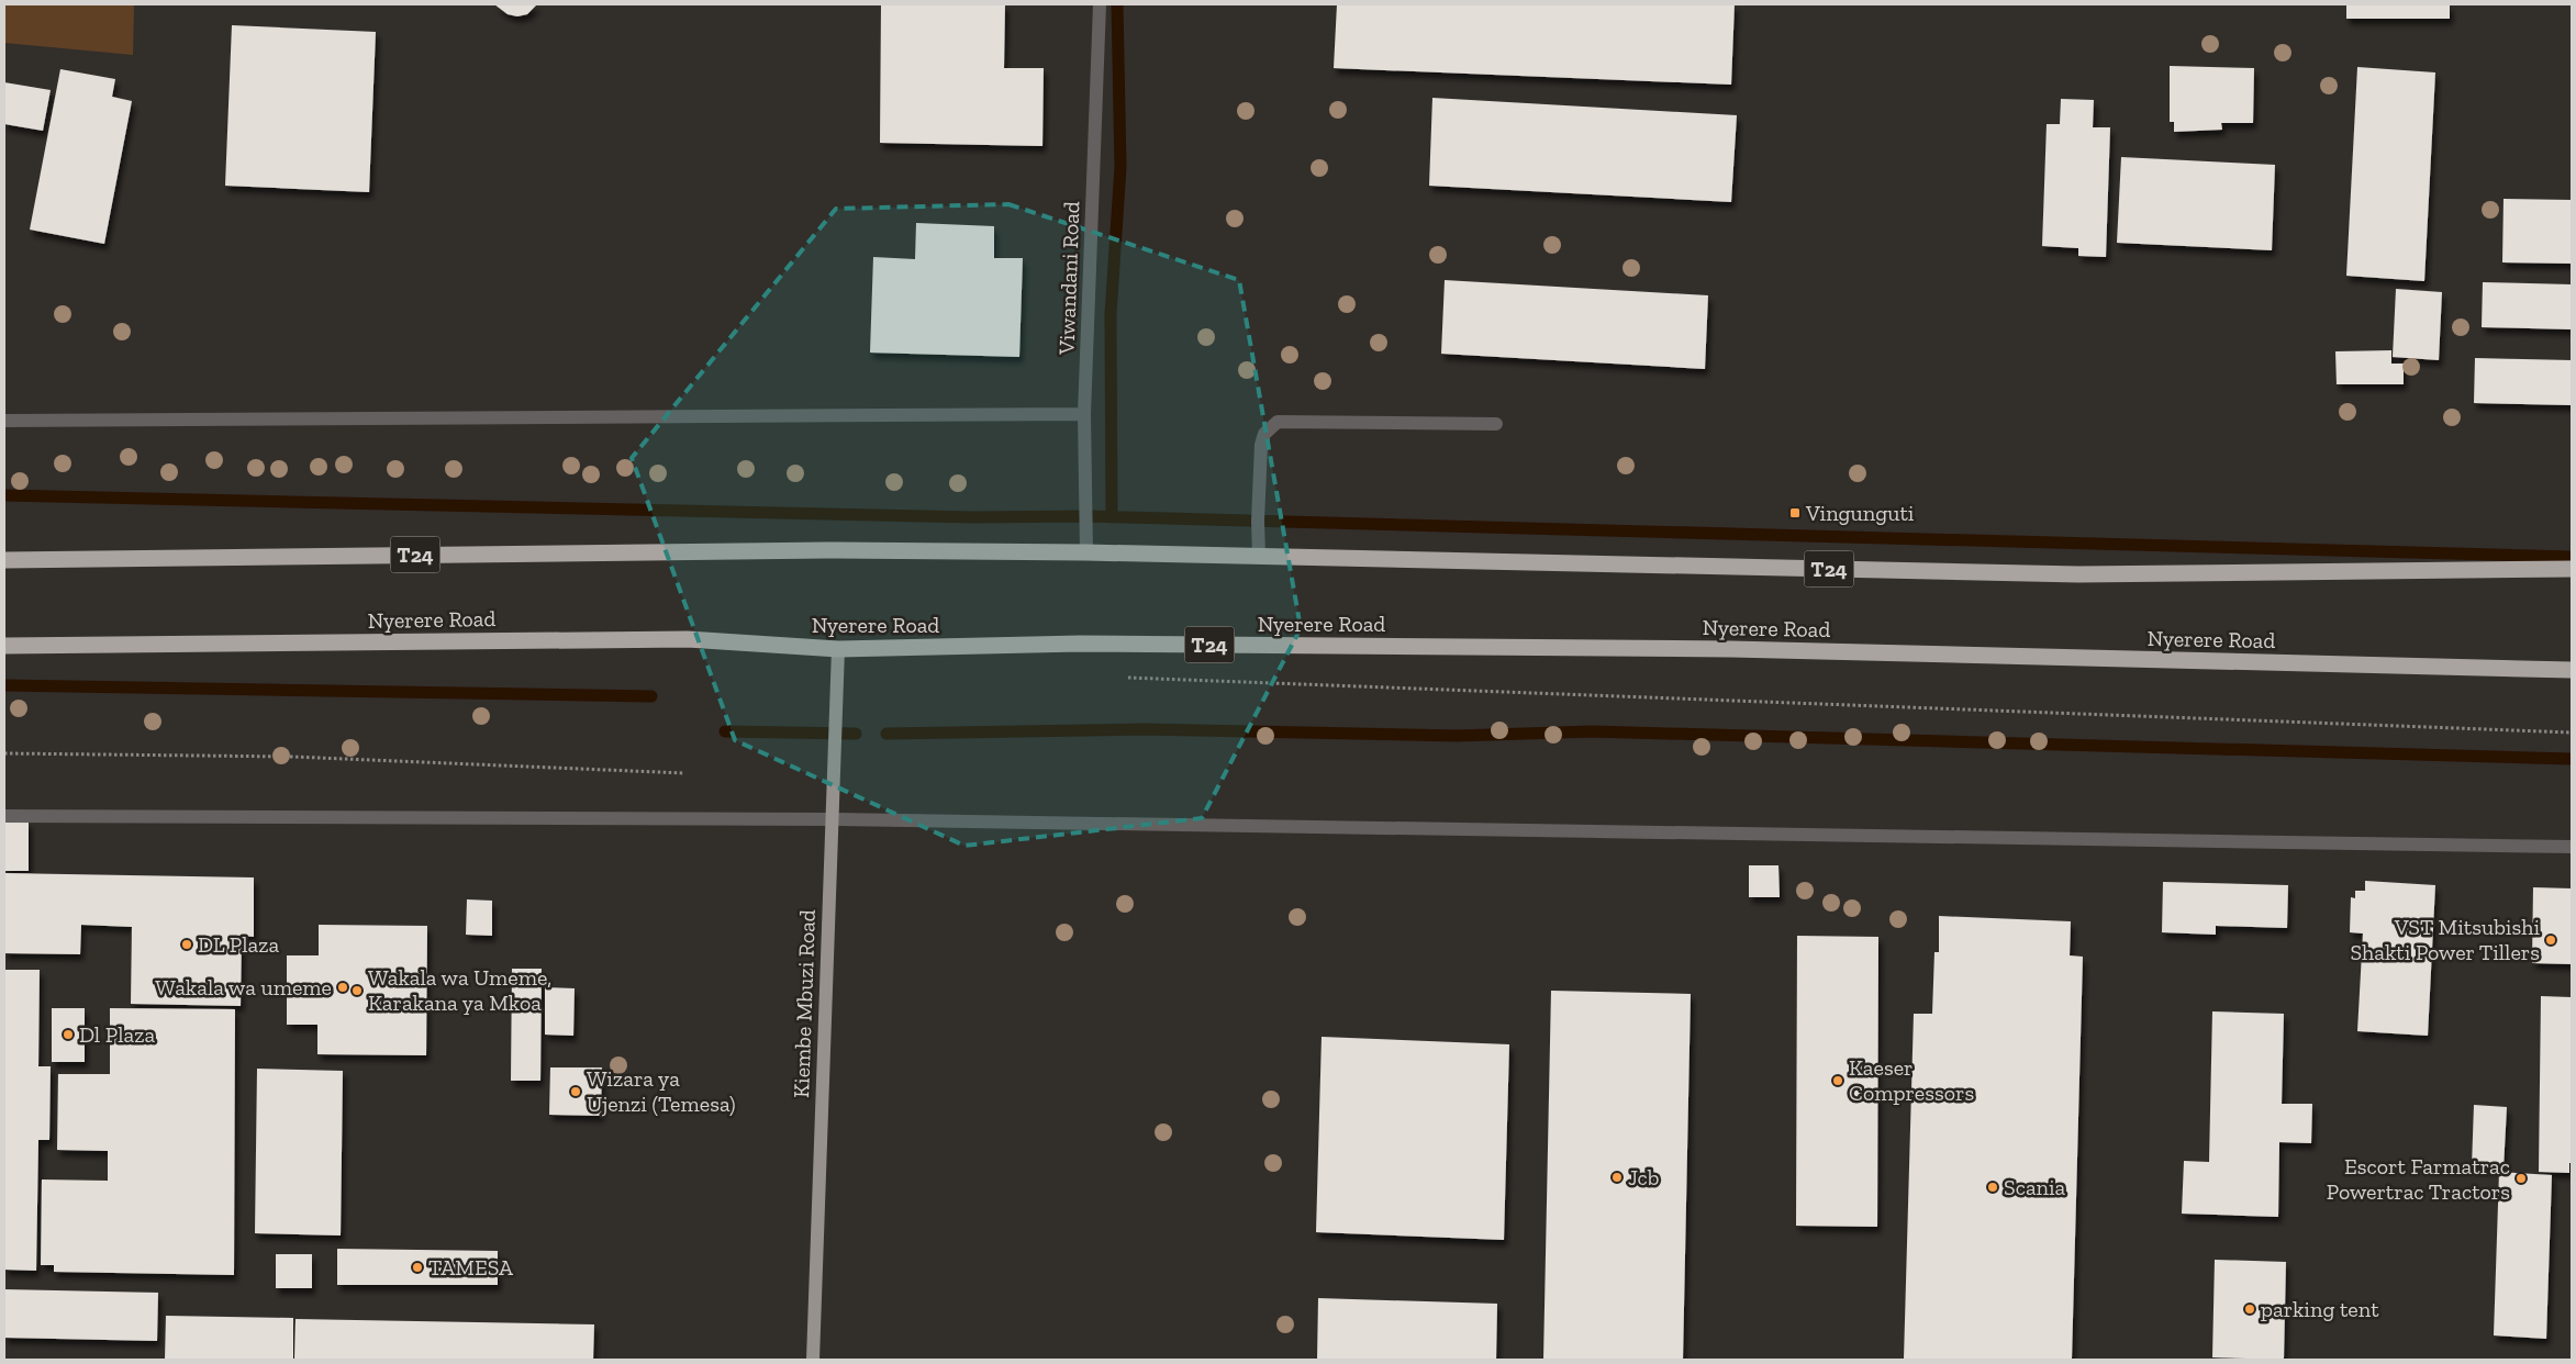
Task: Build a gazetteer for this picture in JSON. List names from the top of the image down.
{
  "streets": {
    "highway": ["T24", "Nyerere Road"],
    "main road": ["Kiembe Mbuzi Road"],
    "street": ["Viwandani Road"]
  },
  "crossings": [
    ["Viwandani Road", "T24"],
    ["Nyerere Road", "Kiembe Mbuzi Road"]
  ],
  "places": {
    "transit": ["Vingunguti"],
    "other": [
      "VST Mitsubishi Shakti Power Tillers",
      "DL Plaza",
      "Wakala wa umeme",
      "Wakala wa Umeme, Karakana ya Mkoa",
      "Dl Plaza",
      "Kaeser Compressors",
      "Wizara ya Ujenzi (Temesa)",
      "Jcb",
      "Escort Farmatrac Powertrac Tractors",
      "Scania",
      "TAMESA",
      "parking tent"
    ]
  }
}
